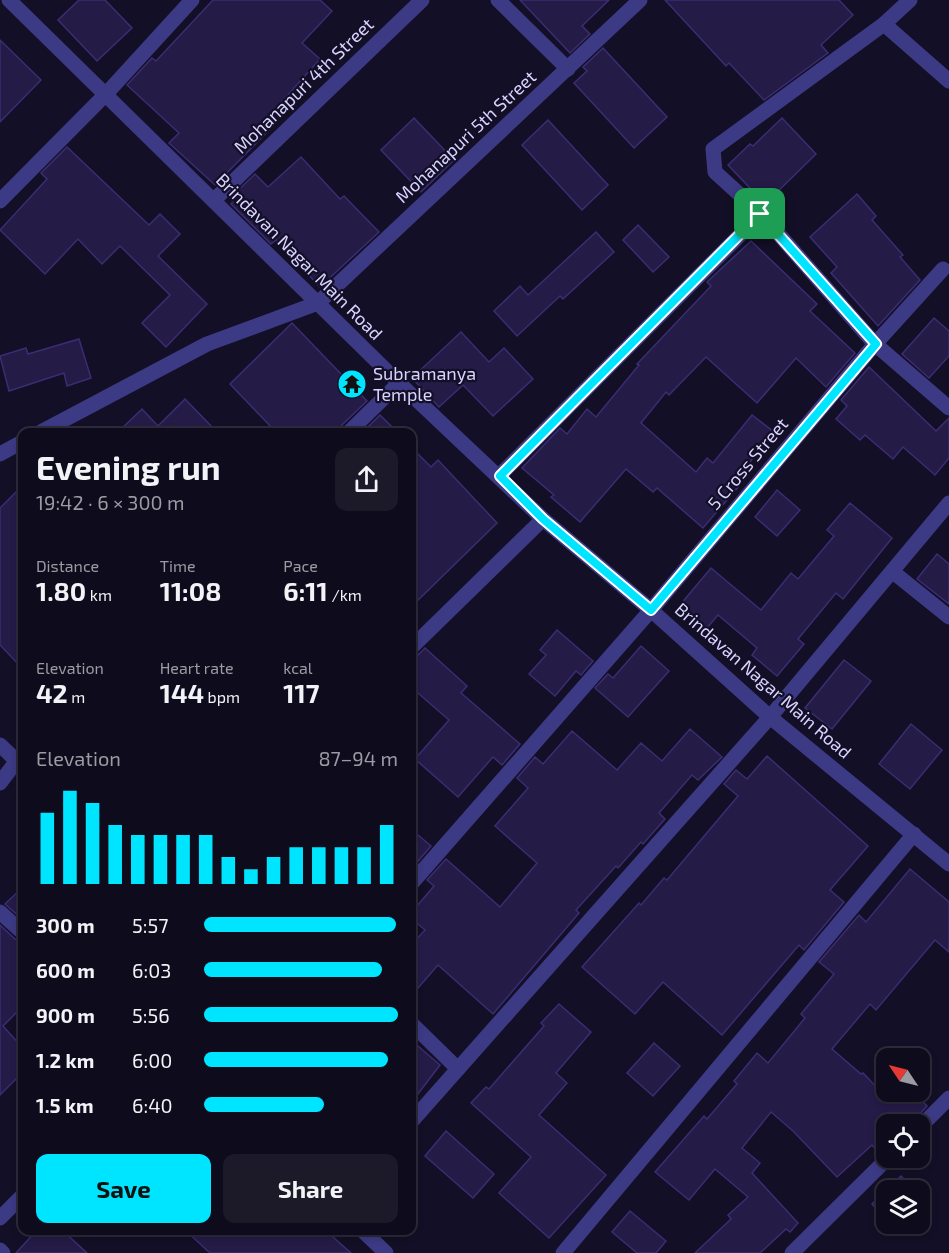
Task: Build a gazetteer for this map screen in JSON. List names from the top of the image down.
{
  "streets": {
    "street": [
      "Mohanapuri 4th Street",
      "Mohanapuri 5th Street",
      "Brindavan Nagar Main Road",
      "5 Cross Street"
    ]
  },
  "crossings": [
    ["Mohanapuri 4th Street", "Brindavan Nagar Main Road"],
    ["Mohanapuri 5th Street", "Brindavan Nagar Main Road"],
    ["Brindavan Nagar Main Road", "5 Cross Street"]
  ],
  "places": {
    "temple": ["Subramanya Temple"]
  },
  "north": "top left",
  "page": {
    "heading": ["Evening run", "19:42 · 6 × 300 m"],
    "stats": [
      ["Distance", "1.80 km"],
      ["Time", "11:08"],
      ["Pace", "6:11 /km"],
      ["Elevation", "42 m"],
      ["Heart rate", "144 bpm"],
      ["kcal", "117"]
    ],
    "chart": ["Elevation", "87–94 m"],
    "list": [
      {
        "name": "300 m",
        "note": "5:57"
      },
      {
        "name": "600 m",
        "note": "6:03"
      },
      {
        "name": "900 m",
        "note": "5:56"
      },
      {
        "name": "1.2 km",
        "note": "6:00"
      },
      {
        "name": "1.5 km",
        "note": "6:40"
      }
    ],
    "buttons": ["Save", "Share"]
  }
}
